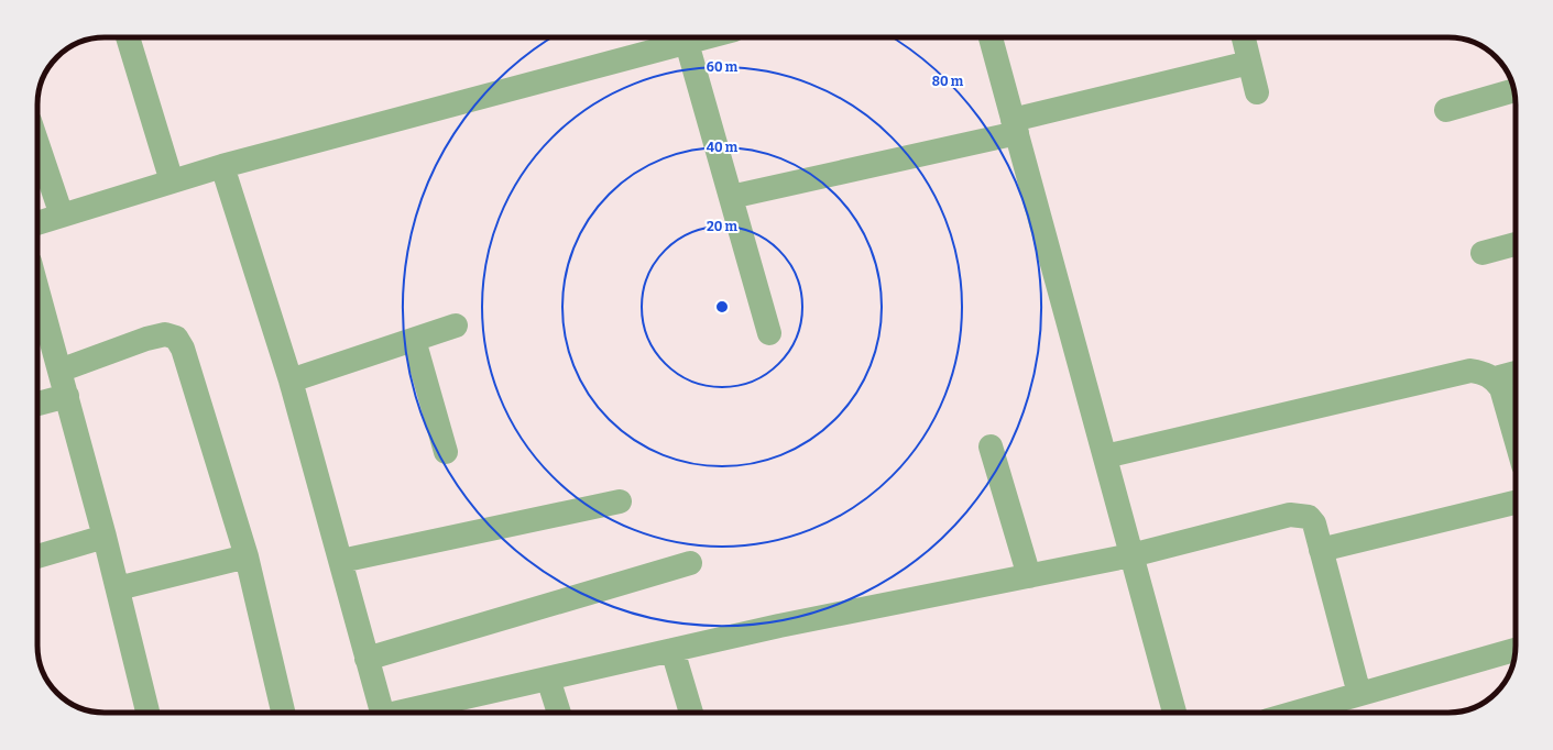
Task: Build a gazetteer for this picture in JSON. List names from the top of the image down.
{
  "rings": [
    "60 m",
    "80 m",
    "40 m",
    "20 m"
  ]
}
